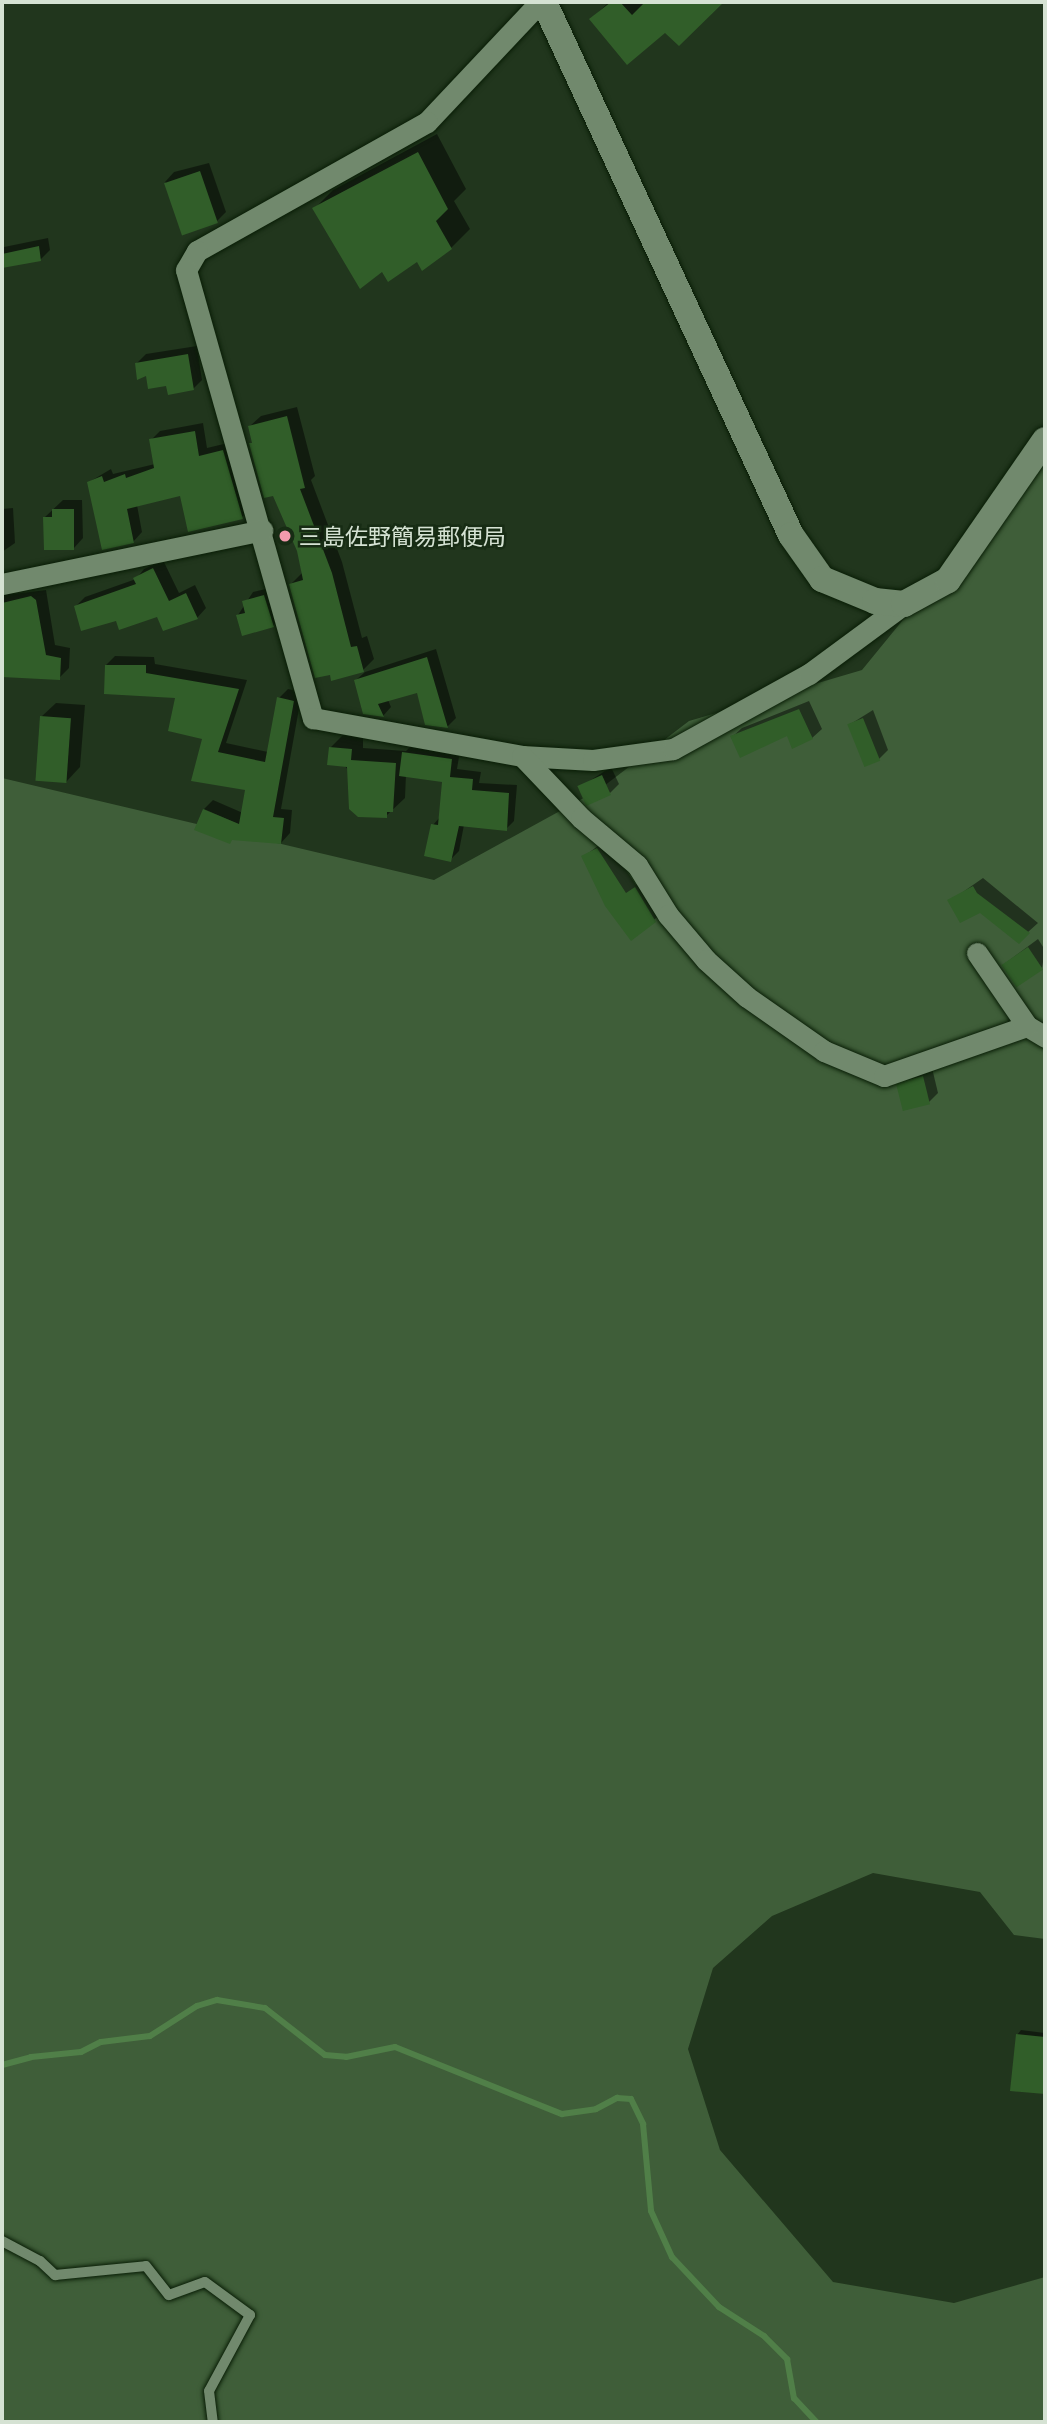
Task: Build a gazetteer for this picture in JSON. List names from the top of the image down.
{
  "places": ["三島佐野簡易郵便局"]
}
